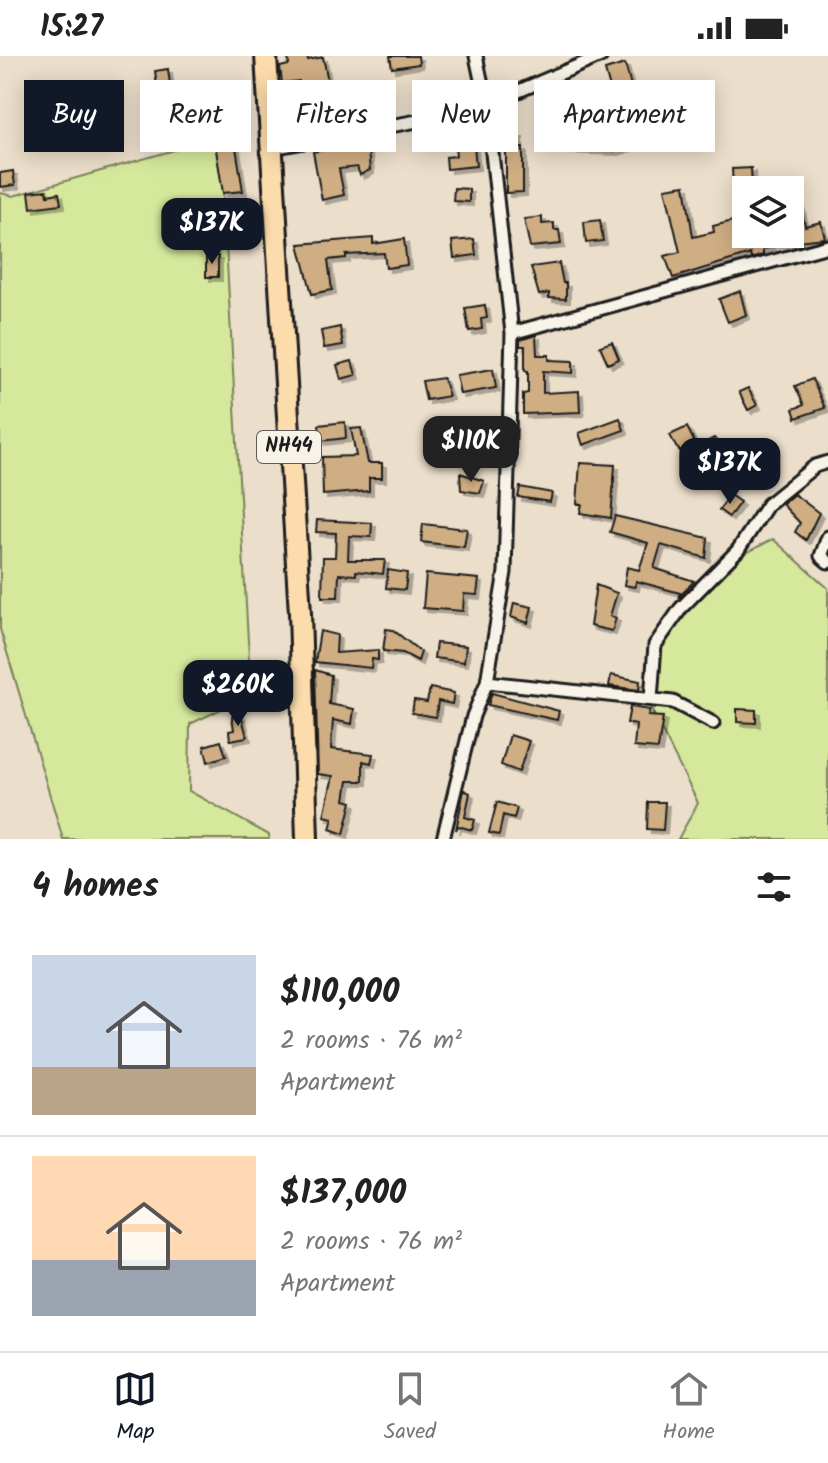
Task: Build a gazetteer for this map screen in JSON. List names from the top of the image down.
{
  "streets": {
    "highway": ["NH44"]
  },
  "page": {
    "status": "15:27",
    "chip": [
      "Buy",
      "Rent",
      "Filters",
      "New",
      "Apartment"
    ],
    "price": [
      "$137K",
      "$110K",
      "$137K",
      "$260K"
    ],
    "heading": "4 homes",
    "list": [
      {
        "name": "$110,000",
        "note": "2 rooms · 76 m² · Apartment"
      },
      {
        "name": "$137,000",
        "note": "2 rooms · 76 m² · Apartment"
      }
    ],
    "tabs": ["Map", "Saved", "Home"]
  }
}
